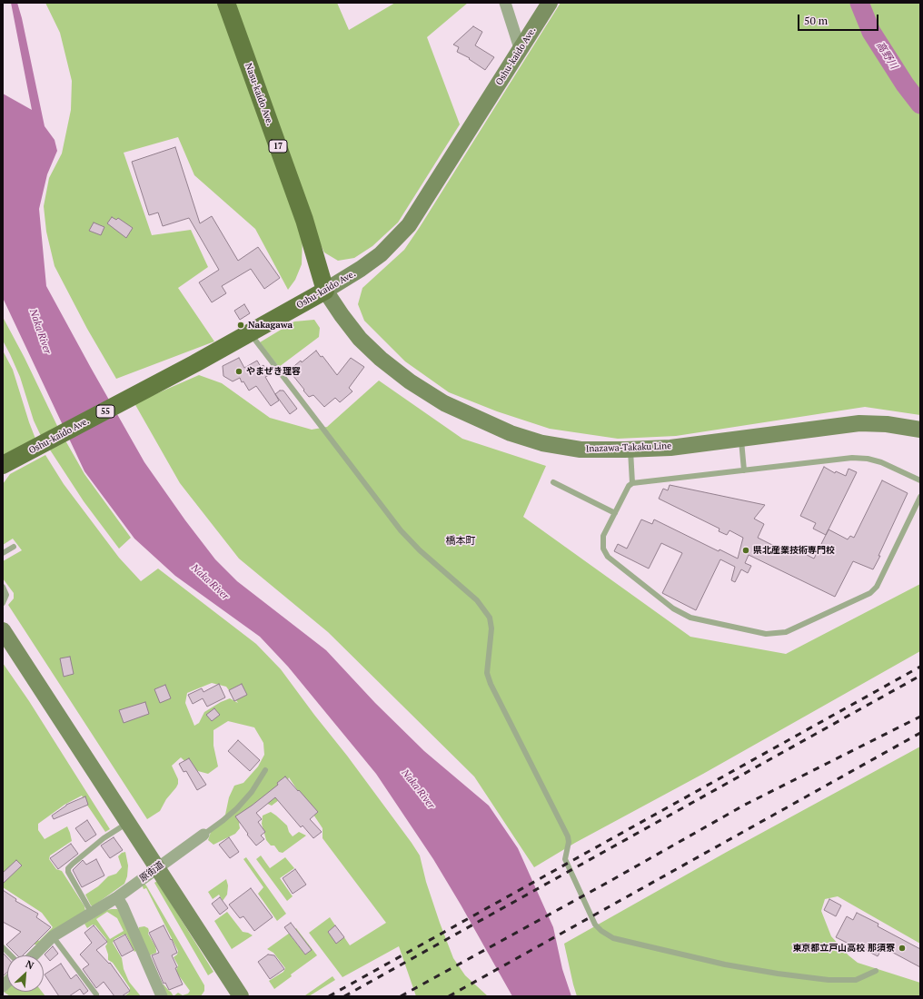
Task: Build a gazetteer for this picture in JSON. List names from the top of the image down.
{
  "streets": {
    "main road": [
      "Oshu-kaido Ave.",
      "Nasu-kaido Ave.",
      "17",
      "55",
      "Inazawa-Takaku Line"
    ],
    "street": ["原街道"]
  },
  "crossings": [
    ["Oshu-kaido Ave.", "Nasu-kaido Ave."],
    ["Oshu-kaido Ave.", "Inazawa-Takaku Line"],
    ["Nasu-kaido Ave.", "Inazawa-Takaku Line"]
  ],
  "districts": ["橋本町"],
  "water": ["高野川", "Naka River"],
  "places": [
    "Nakagawa",
    "やまぜき理容",
    "県北産業技術専門校",
    "東京都立戸山高校 那須寮"
  ],
  "scale_bar": "50 m",
  "north": "top right"
}
